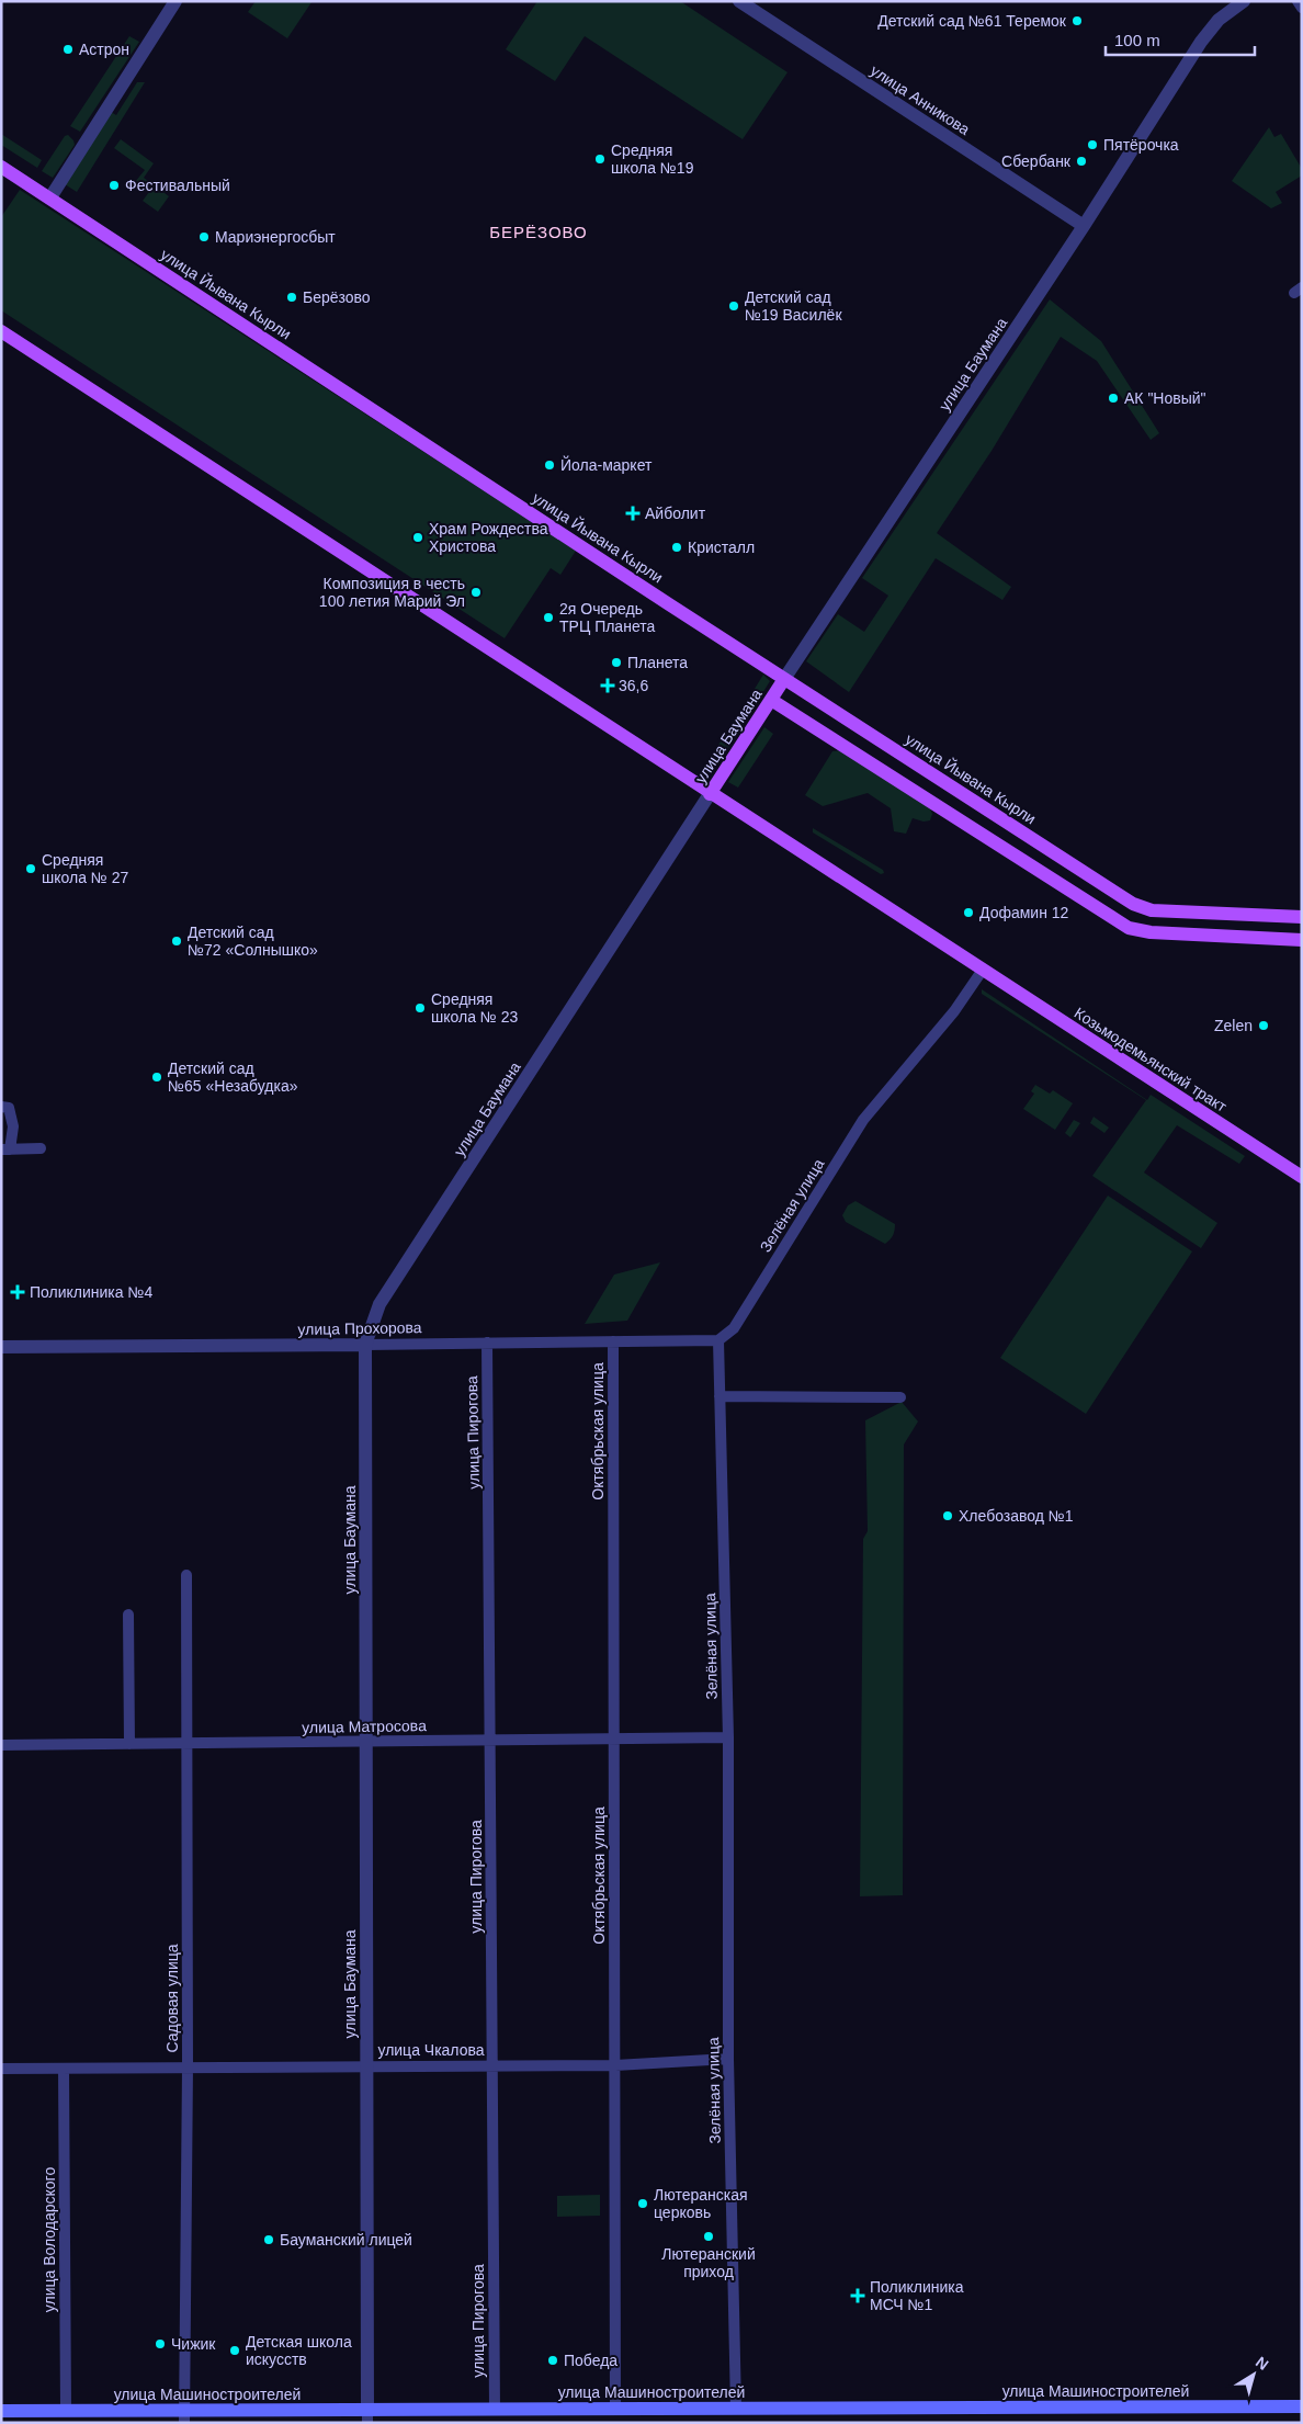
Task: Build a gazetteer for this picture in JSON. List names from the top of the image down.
{
  "streets": {
    "main road": [
      "улица Йывана Кырли",
      "улица Баумана",
      "Козьмодемьянский тракт",
      "улица Машиностроителей"
    ],
    "street": [
      "улица Анникова",
      "Зелёная улица",
      "улица Прохорова",
      "Октябрьская улица",
      "улица Пирогова",
      "улица Матросова",
      "Садовая улица",
      "улица Чкалова",
      "улица Володарского"
    ]
  },
  "crossings": [
    ["улица Анникова", "улица Баумана"],
    ["улица Йывана Кырли", "улица Баумана"],
    ["улица Баумана", "улица Прохорова"],
    ["улица Баумана", "улица Матросова"],
    ["улица Баумана", "улица Чкалова"],
    ["улица Баумана", "улица Машиностроителей"],
    ["Козьмодемьянский тракт", "Зелёная улица"],
    ["Зелёная улица", "улица Прохорова"],
    ["Зелёная улица", "улица Матросова"],
    ["Зелёная улица", "улица Чкалова"],
    ["Зелёная улица", "улица Машиностроителей"],
    ["улица Прохорова", "Октябрьская улица"],
    ["улица Прохорова", "улица Пирогова"],
    ["Октябрьская улица", "улица Матросова"],
    ["Октябрьская улица", "улица Чкалова"],
    ["Октябрьская улица", "улица Машиностроителей"],
    ["улица Пирогова", "улица Матросова"],
    ["улица Пирогова", "улица Чкалова"],
    ["улица Пирогова", "улица Машиностроителей"],
    ["улица Матросова", "Садовая улица"],
    ["Садовая улица", "улица Чкалова"],
    ["Садовая улица", "улица Машиностроителей"],
    ["улица Чкалова", "улица Володарского"],
    ["улица Володарского", "улица Машиностроителей"]
  ],
  "districts": ["БЕРЁЗОВО"],
  "places": {
    "other": [
      "Детский сад №61 Теремок",
      "Астрон",
      "Пятёрочка",
      "Средняя школа №19",
      "Сбербанк",
      "Фестивальный",
      "Мариэнергосбыт",
      "Берёзово",
      "Детский сад №19 Василёк",
      "АК \"Новый\"",
      "Йола-маркет",
      "Храм Рождества Христова",
      "Кристалл",
      "Композиция в честь 100 летия Марий Эл",
      "2я Очередь ТРЦ Планета",
      "Планета",
      "Средняя школа № 27",
      "Дофамин 12",
      "Детский сад №72 «Солнышко»",
      "Средняя школа № 23",
      "Zelen",
      "Детский сад №65 «Незабудка»",
      "Хлебозавод №1",
      "Лютеранская церковь",
      "Лютеранский приход",
      "Бауманский лицей",
      "Чижик",
      "Детская школа искусств",
      "Победа"
    ],
    "health": [
      "Айболит",
      "36,6",
      "Поликлиника №4",
      "Поликлиника МСЧ №1"
    ]
  },
  "scale_bar": "100 m",
  "north": "top right"
}
